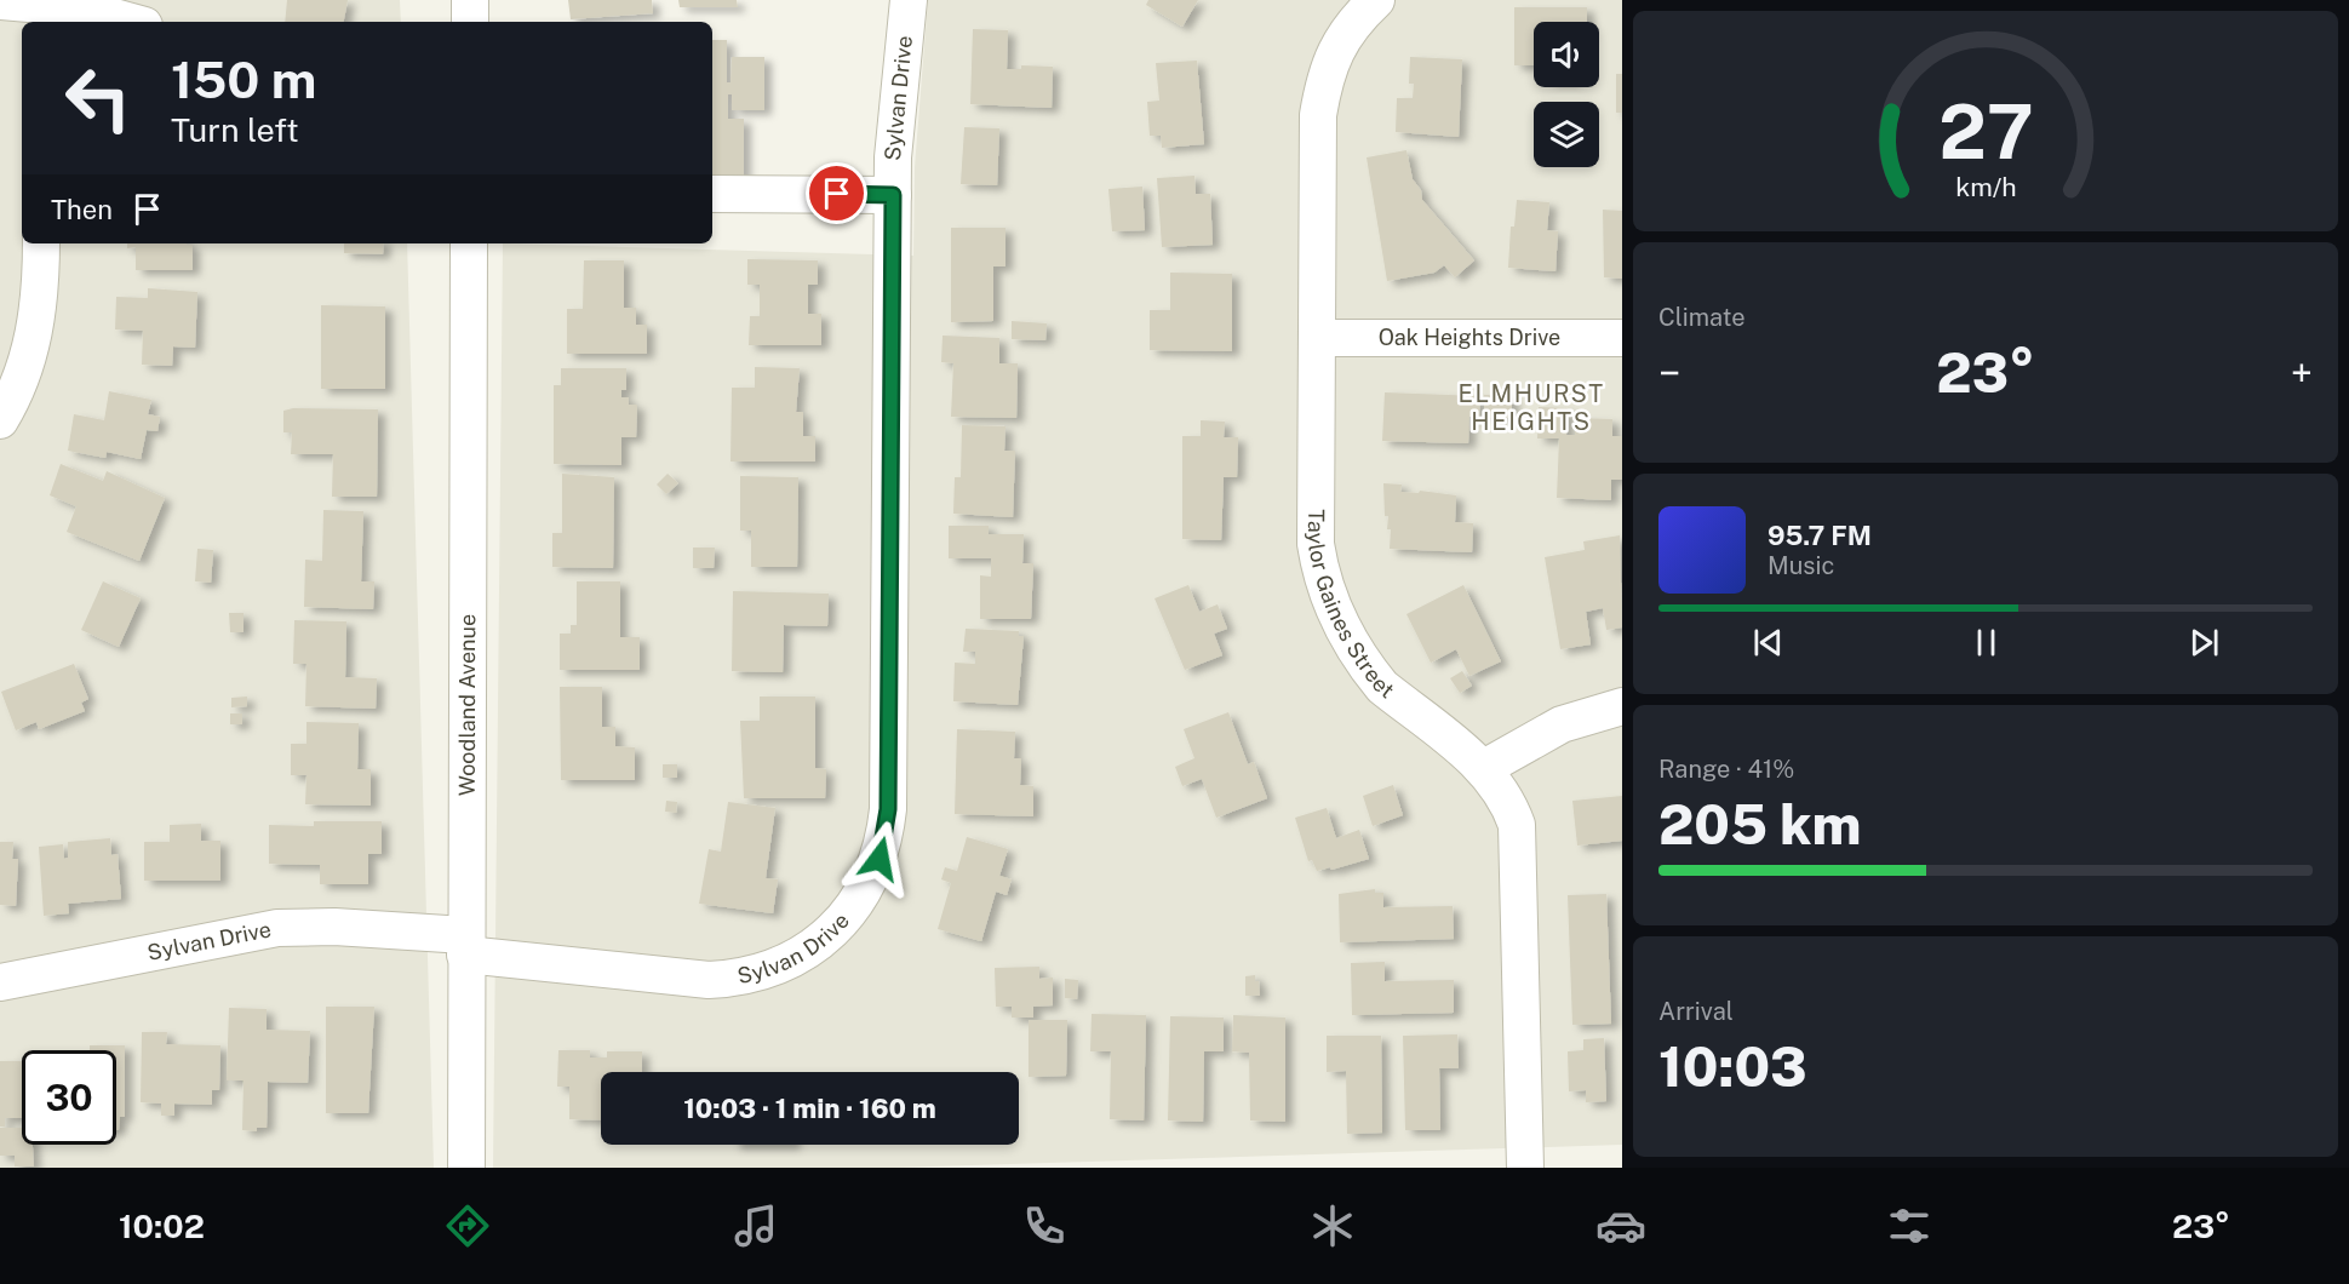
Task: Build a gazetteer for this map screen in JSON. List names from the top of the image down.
{
  "streets": {
    "street": [
      "Sylvan Drive",
      "Oak Heights Drive",
      "Taylor Gaines Street",
      "Woodland Avenue"
    ]
  },
  "crossings": [
    ["Sylvan Drive", "Woodland Avenue"],
    ["Oak Heights Drive", "Taylor Gaines Street"]
  ],
  "districts": ["ELMHURST HEIGHTS"],
  "page": {
    "turn": ["150 m", "Turn left"],
    "then": "Then",
    "tile": [
      "Climate",
      ["Range · 41%", "205 km"],
      ["Arrival", "10:03"]
    ],
    "heat": ["−", "23°", "+"],
    "song": ["95.7 FM", "Music"],
    "limit": "30",
    "trip": "10:03 · 1 min · 160 m",
    "tabs": ["10:02", "23°"],
    "gauge": ["27", "km/h"]
  }
}
